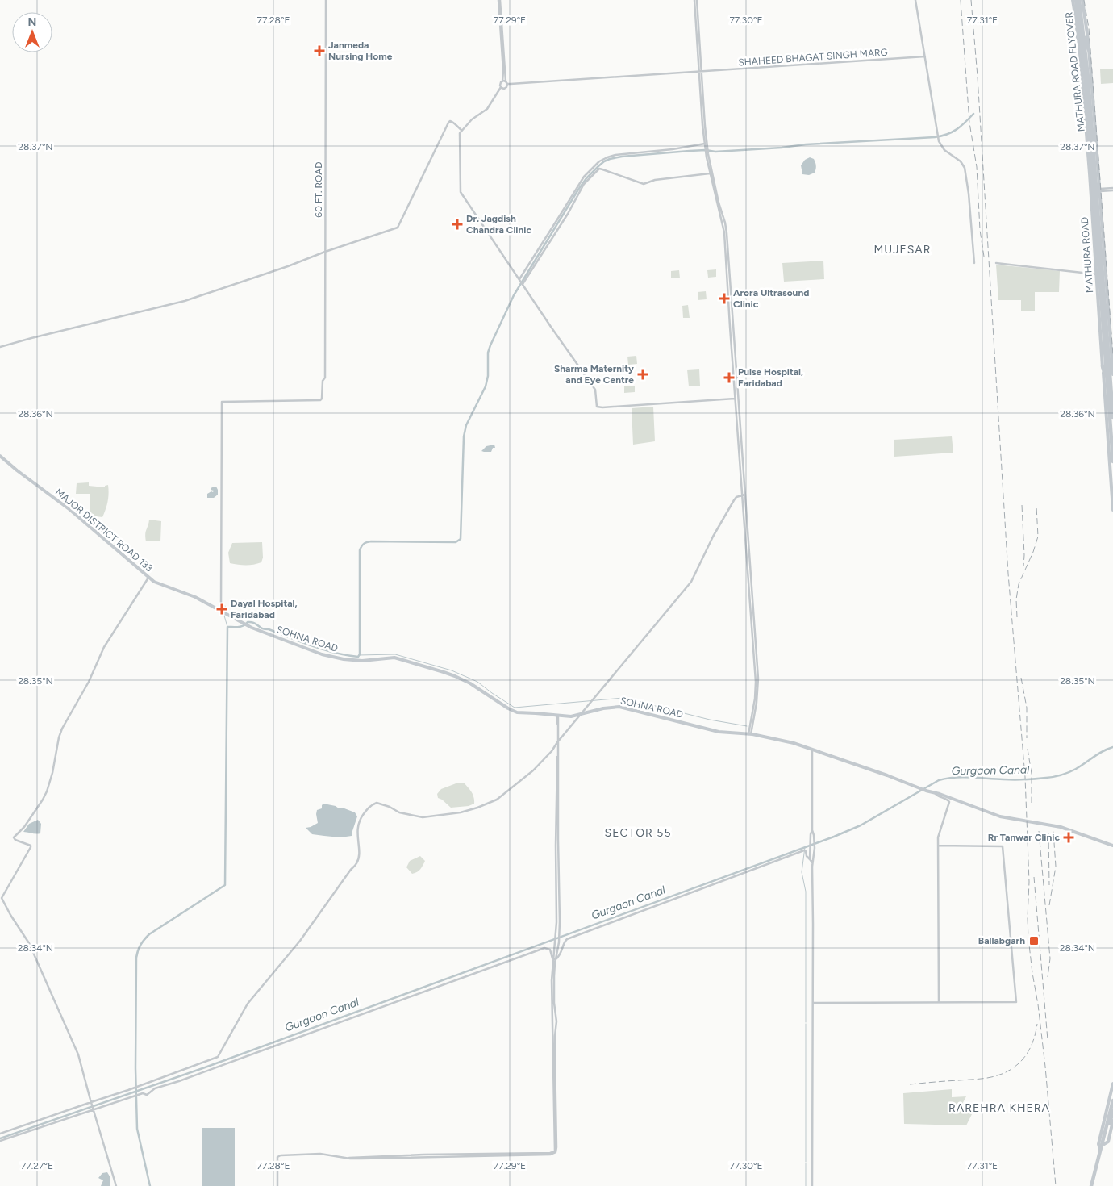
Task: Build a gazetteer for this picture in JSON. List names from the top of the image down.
{
  "streets": {
    "highway": ["MATHURA ROAD FLYOVER"],
    "main road": ["MATHURA ROAD", "MAJOR DISTRICT ROAD 133", "SOHNA ROAD"],
    "street": ["SHAHEED BHAGAT SINGH MARG", "60 FT. ROAD"]
  },
  "crossings": [
    ["60 FT. ROAD", "MAJOR DISTRICT ROAD 133"],
    ["MAJOR DISTRICT ROAD 133", "SOHNA ROAD"]
  ],
  "districts": ["MUJESAR", "SECTOR 55", "RAREHRA KHERA"],
  "water": ["Gurgaon Canal"],
  "places": {
    "health": [
      "Janmeda Nursing Home",
      "Dr. Jagdish Chandra Clinic",
      "Arora Ultrasound Clinic",
      "Sharma Maternity and Eye Centre",
      "Pulse Hospital, Faridabad",
      "Dayal Hospital, Faridabad",
      "Rr Tanwar Clinic"
    ],
    "transit": ["Ballabgarh"]
  },
  "north": "top",
  "coordinates": [
    "77.28°E",
    "77.29°E",
    "77.30°E",
    "77.31°E",
    "28.37°N",
    "28.36°N",
    "28.35°N",
    "28.34°N",
    "77.27°E"
  ]
}
